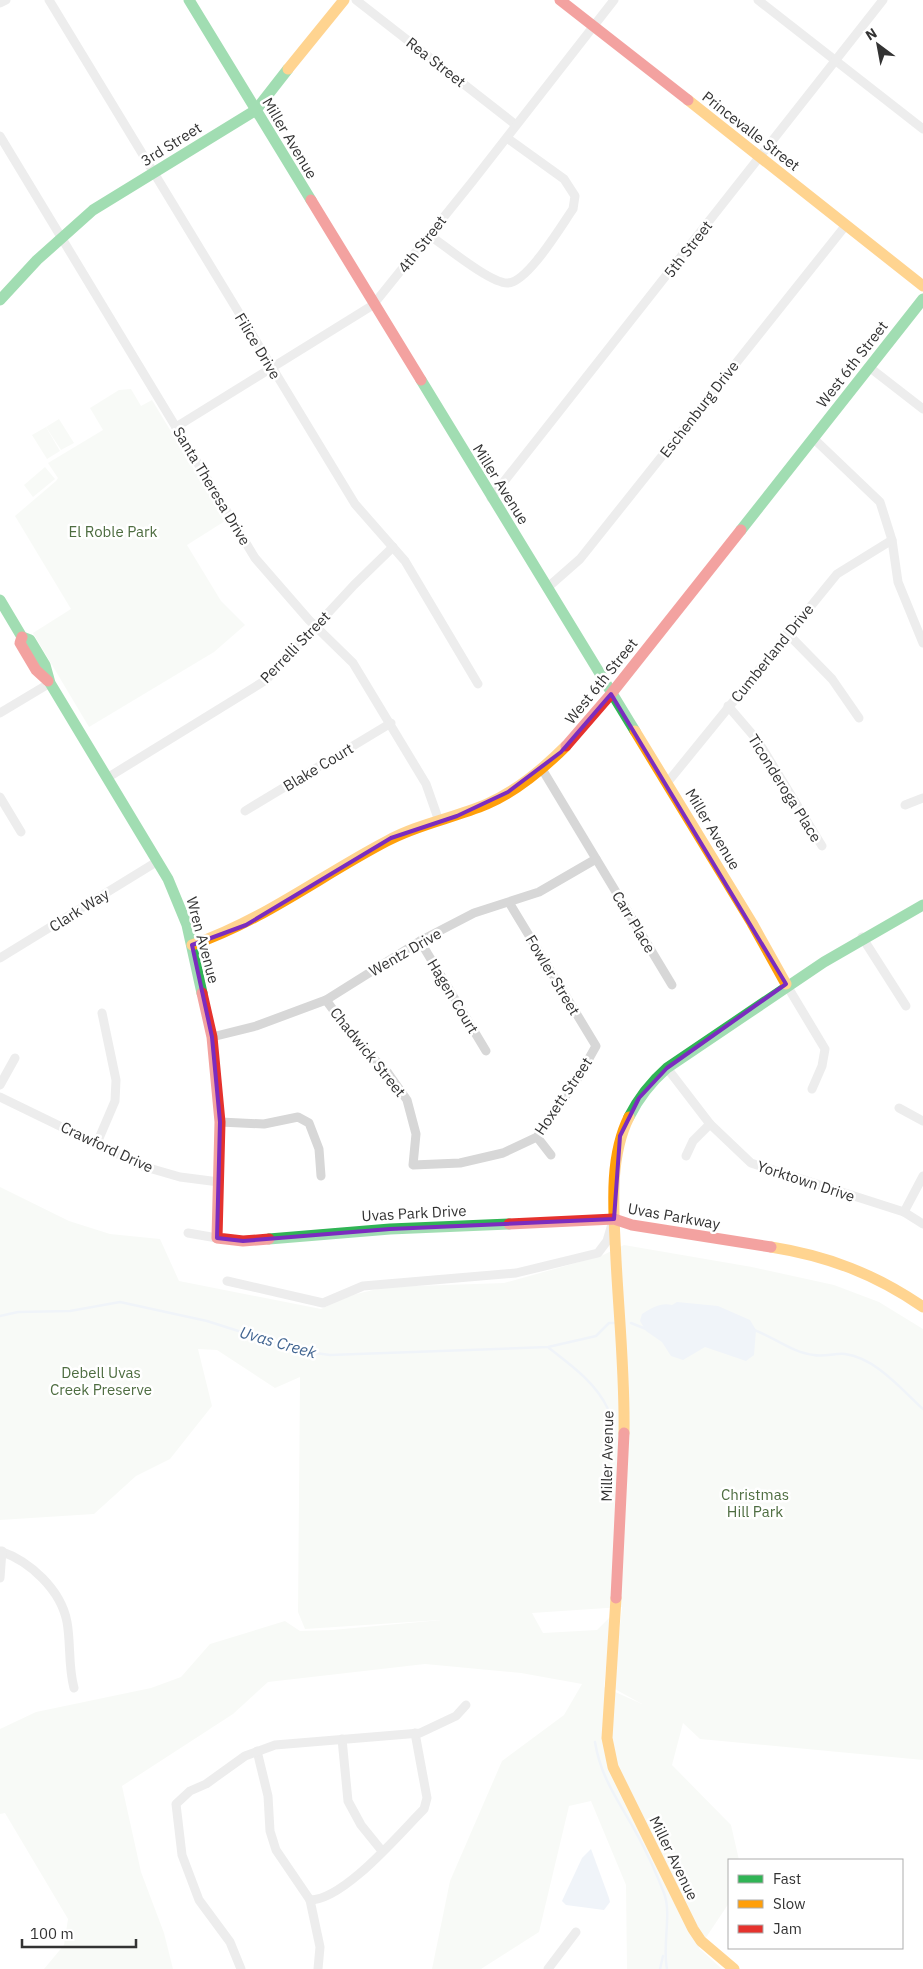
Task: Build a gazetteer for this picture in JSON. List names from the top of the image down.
{
  "streets": {
    "street": [
      "Rea Street",
      "Princevalle Street",
      "Miller Avenue",
      "3rd Street",
      "4th Street",
      "5th Street",
      "Filice Drive",
      "West 6th Street",
      "Eschenburg Drive",
      "Santa Theresa Drive",
      "Perrelli Street",
      "Cumberland Drive",
      "Blake Court",
      "Ticonderoga Place",
      "Clark Way",
      "Carr Place",
      "Wren Avenue",
      "Wentz Drive",
      "Fowler Street",
      "Hagen Court",
      "Chadwick Street",
      "Hoxett Street",
      "Crawford Drive",
      "Yorktown Drive",
      "Uvas Park Drive",
      "Uvas Parkway"
    ]
  },
  "crossings": [
    ["Rea Street", "4th Street"],
    ["Princevalle Street", "4th Street"],
    ["Princevalle Street", "5th Street"],
    ["Princevalle Street", "Eschenburg Drive"],
    ["Miller Avenue", "3rd Street"],
    ["Miller Avenue", "4th Street"],
    ["Miller Avenue", "5th Street"],
    ["Miller Avenue", "West 6th Street"],
    ["Miller Avenue", "Eschenburg Drive"],
    ["Miller Avenue", "Cumberland Drive"],
    ["Miller Avenue", "Yorktown Drive"],
    ["Miller Avenue", "Uvas Park Drive"],
    ["Miller Avenue", "Uvas Parkway"],
    ["3rd Street", "Filice Drive"],
    ["3rd Street", "Santa Theresa Drive"],
    ["4th Street", "Filice Drive"],
    ["4th Street", "Santa Theresa Drive"],
    ["Filice Drive", "Perrelli Street"],
    ["West 6th Street", "Santa Theresa Drive"],
    ["West 6th Street", "Carr Place"],
    ["West 6th Street", "Wren Avenue"],
    ["Santa Theresa Drive", "Perrelli Street"],
    ["Santa Theresa Drive", "Blake Court"],
    ["Perrelli Street", "Wren Avenue"],
    ["Cumberland Drive", "Ticonderoga Place"],
    ["Clark Way", "Wren Avenue"],
    ["Carr Place", "Wentz Drive"],
    ["Wren Avenue", "Wentz Drive"],
    ["Wren Avenue", "Crawford Drive"],
    ["Wren Avenue", "Uvas Park Drive"],
    ["Wentz Drive", "Fowler Street"],
    ["Wentz Drive", "Hagen Court"],
    ["Wentz Drive", "Chadwick Street"],
    ["Fowler Street", "Hoxett Street"],
    ["Chadwick Street", "Hoxett Street"],
    ["Uvas Park Drive", "Uvas Parkway"]
  ],
  "water": ["Uvas Creek"],
  "parks": ["El Roble Park", "Debell Uvas Creek Preserve", "Christmas Hill Park"],
  "legend": ["Fast", "Slow", "Jam"],
  "scale_bar": "100 m",
  "north": "top left"
}
